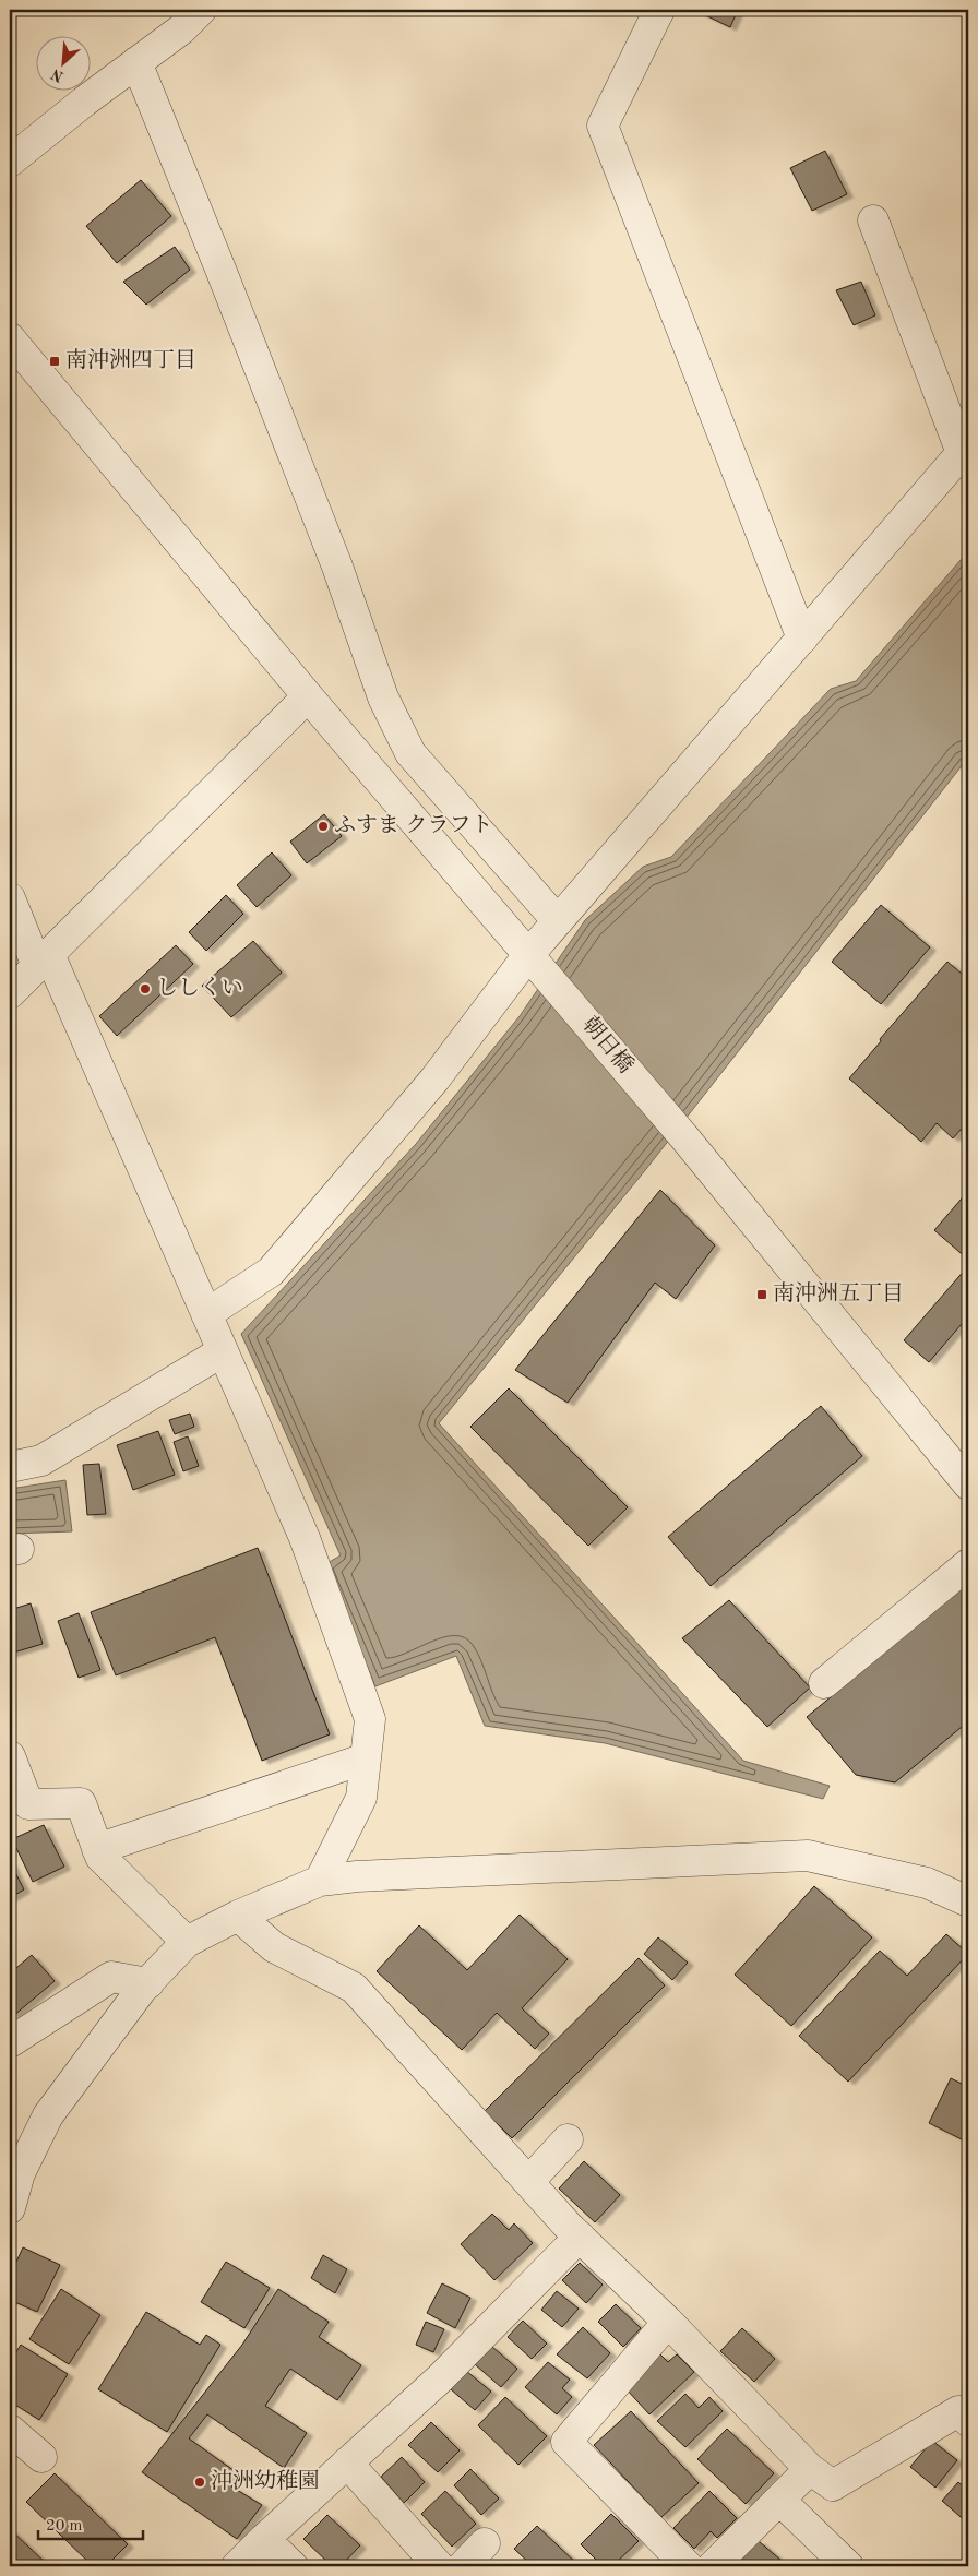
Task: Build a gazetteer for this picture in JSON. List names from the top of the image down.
{
  "streets": {
    "street": ["朝日橋"]
  },
  "places": {
    "transit": ["南沖洲四丁目", "南沖洲五丁目"],
    "other": ["ふすま クラフト", "ししくい", "沖洲幼稚園"]
  },
  "scale_bar": "20 m",
  "north": "bottom left"
}
